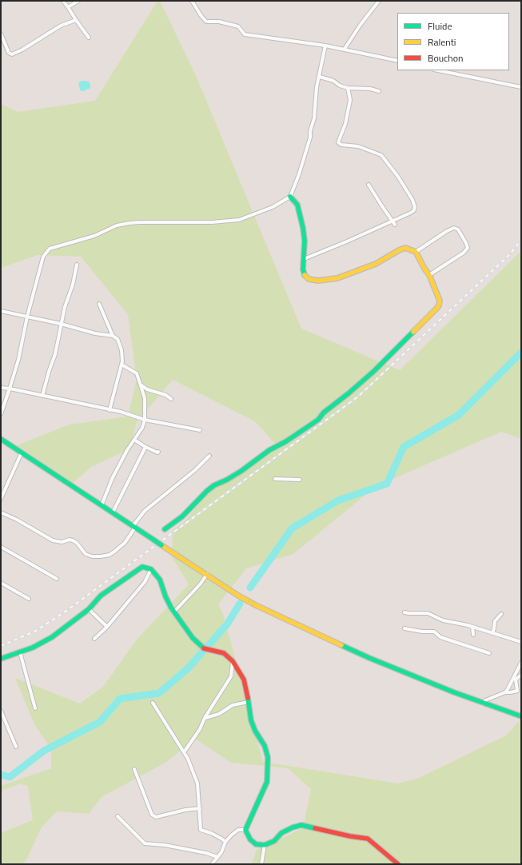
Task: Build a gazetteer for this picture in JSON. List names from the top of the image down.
{
  "legend": ["Fluide", "Ralenti", "Bouchon"]
}
